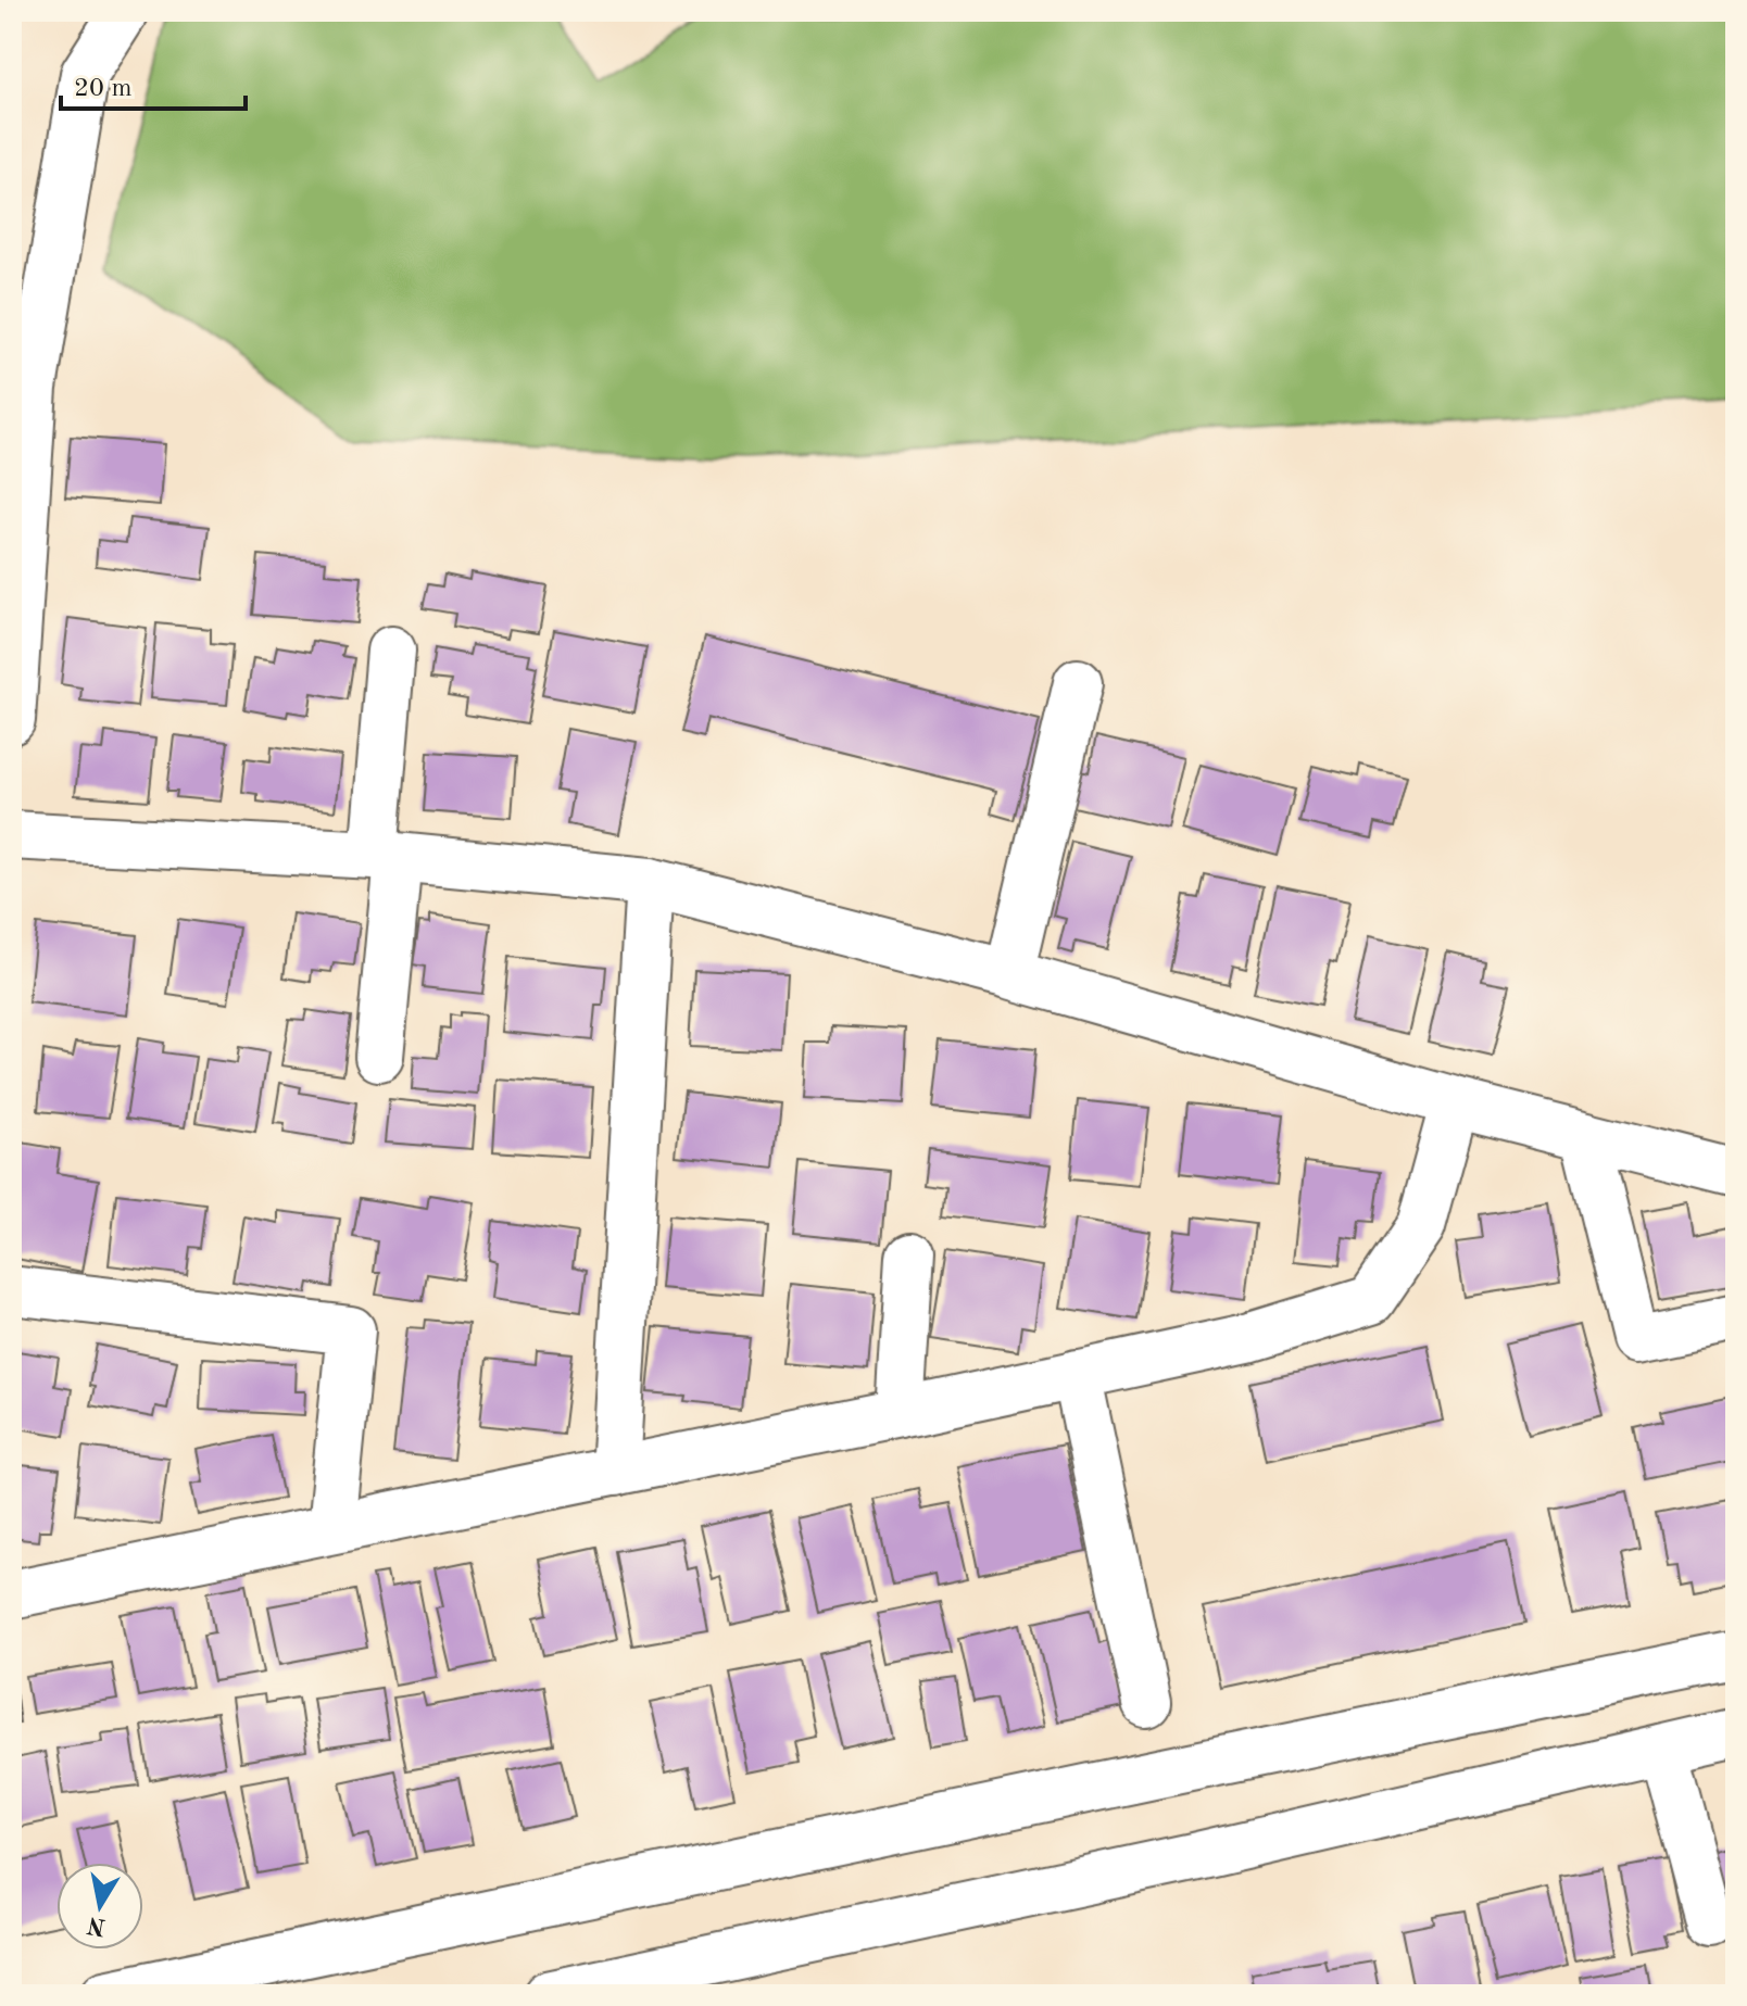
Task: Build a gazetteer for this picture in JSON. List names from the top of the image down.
{
  "scale_bar": "20 m",
  "north": "bottom"
}
